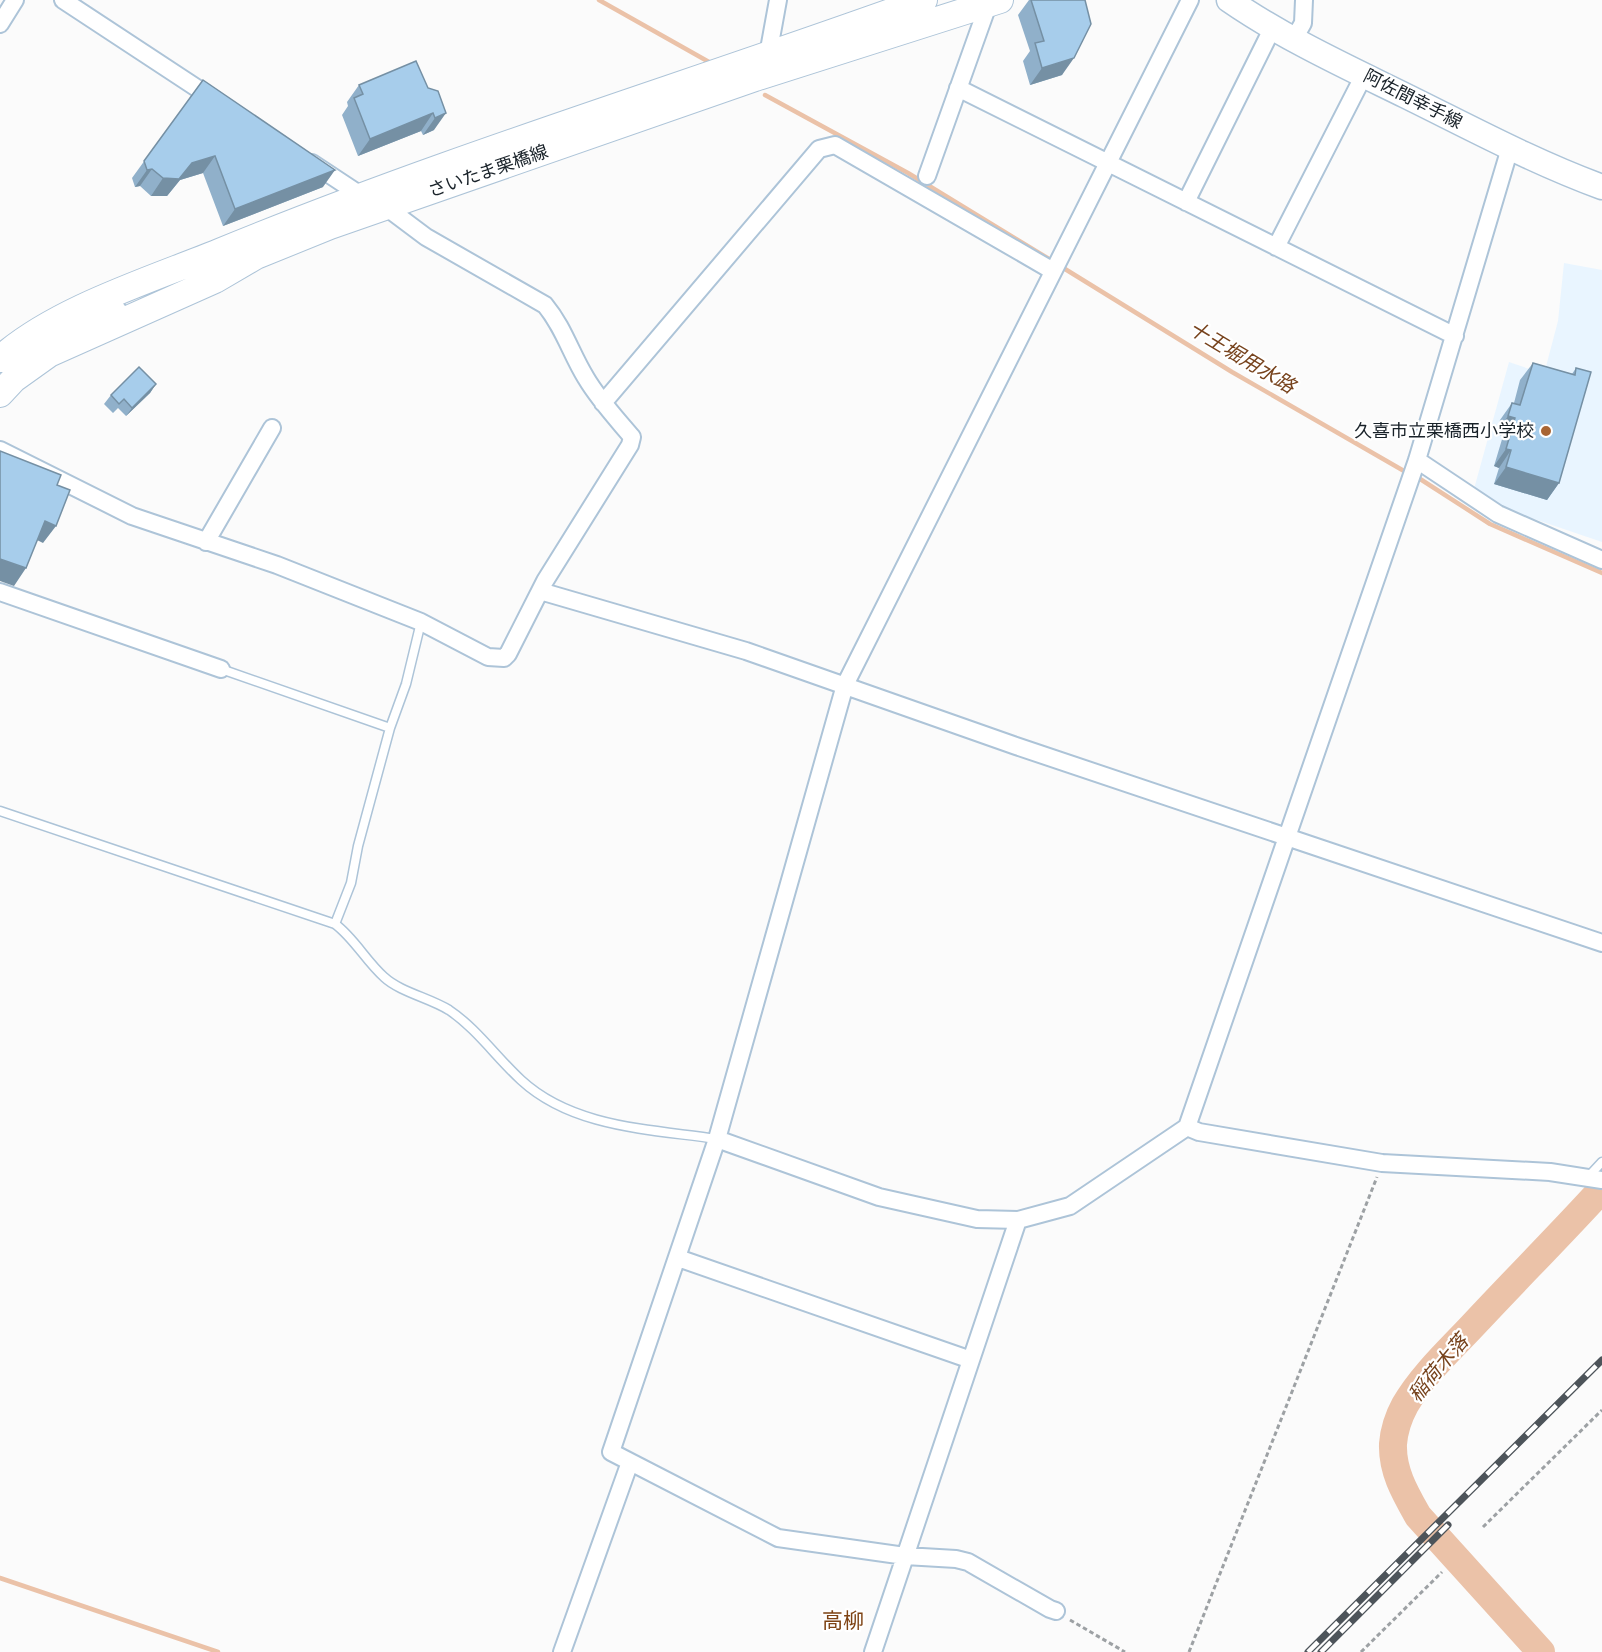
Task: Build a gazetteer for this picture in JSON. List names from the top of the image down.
{
  "streets": {
    "main road": ["阿佐間幸手線", "さいたま栗橋線"]
  },
  "districts": ["高柳"],
  "water": ["十王堀用水路", "稲荷木落"],
  "places": ["久喜市立栗橋西小学校"]
}
